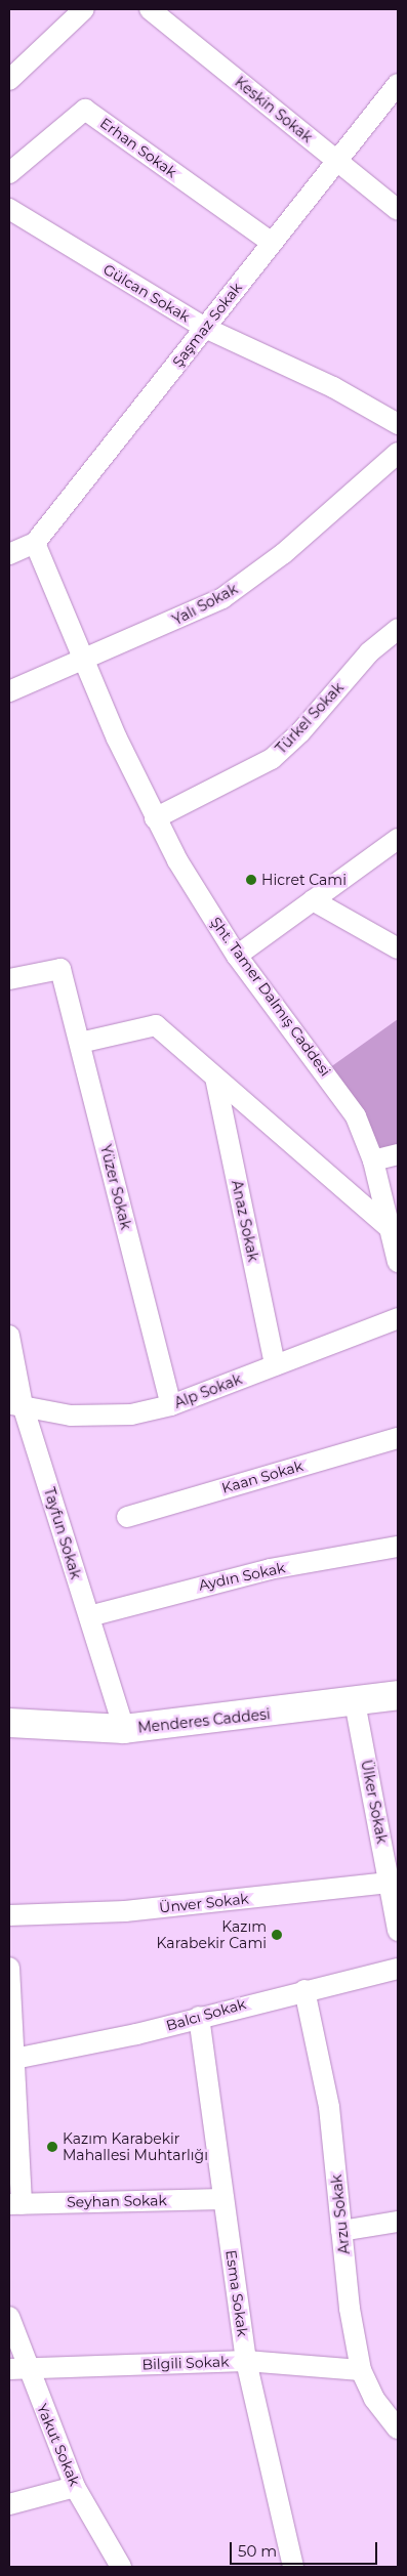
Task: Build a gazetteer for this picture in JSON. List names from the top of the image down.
{
  "streets": {
    "street": [
      "Keskin Sokak",
      "Erhan Sokak",
      "Gülcan Sokak",
      "Şaşmaz Sokak",
      "Yalı Sokak",
      "Türkel Sokak",
      "Şht. Tamer Dalmış Caddesi",
      "Yüzer Sokak",
      "Anaz Sokak",
      "Alp Sokak",
      "Kaan Sokak",
      "Tayfun Sokak",
      "Aydın Sokak",
      "Menderes Caddesi",
      "Ülker Sokak",
      "Ünver Sokak",
      "Balcı Sokak",
      "Seyhan Sokak",
      "Arzu Sokak",
      "Esma Sokak",
      "Bilgili Sokak",
      "Yakut Sokak"
    ]
  },
  "crossings": [
    ["Keskin Sokak", "Şaşmaz Sokak"],
    ["Erhan Sokak", "Şaşmaz Sokak"],
    ["Gülcan Sokak", "Şaşmaz Sokak"],
    ["Şaşmaz Sokak", "Şht. Tamer Dalmış Caddesi"],
    ["Yalı Sokak", "Şht. Tamer Dalmış Caddesi"],
    ["Türkel Sokak", "Şht. Tamer Dalmış Caddesi"],
    ["Yüzer Sokak", "Alp Sokak"],
    ["Anaz Sokak", "Alp Sokak"],
    ["Alp Sokak", "Tayfun Sokak"],
    ["Tayfun Sokak", "Aydın Sokak"],
    ["Tayfun Sokak", "Menderes Caddesi"],
    ["Menderes Caddesi", "Ülker Sokak"],
    ["Ülker Sokak", "Ünver Sokak"],
    ["Balcı Sokak", "Arzu Sokak"],
    ["Balcı Sokak", "Esma Sokak"],
    ["Seyhan Sokak", "Esma Sokak"],
    ["Arzu Sokak", "Bilgili Sokak"],
    ["Esma Sokak", "Bilgili Sokak"],
    ["Bilgili Sokak", "Yakut Sokak"]
  ],
  "places": ["Hicret Cami", "Kazım Karabekir Cami", "Kazım Karabekir Mahallesi Muhtarlığı"],
  "scale_bar": "50 m"
}
